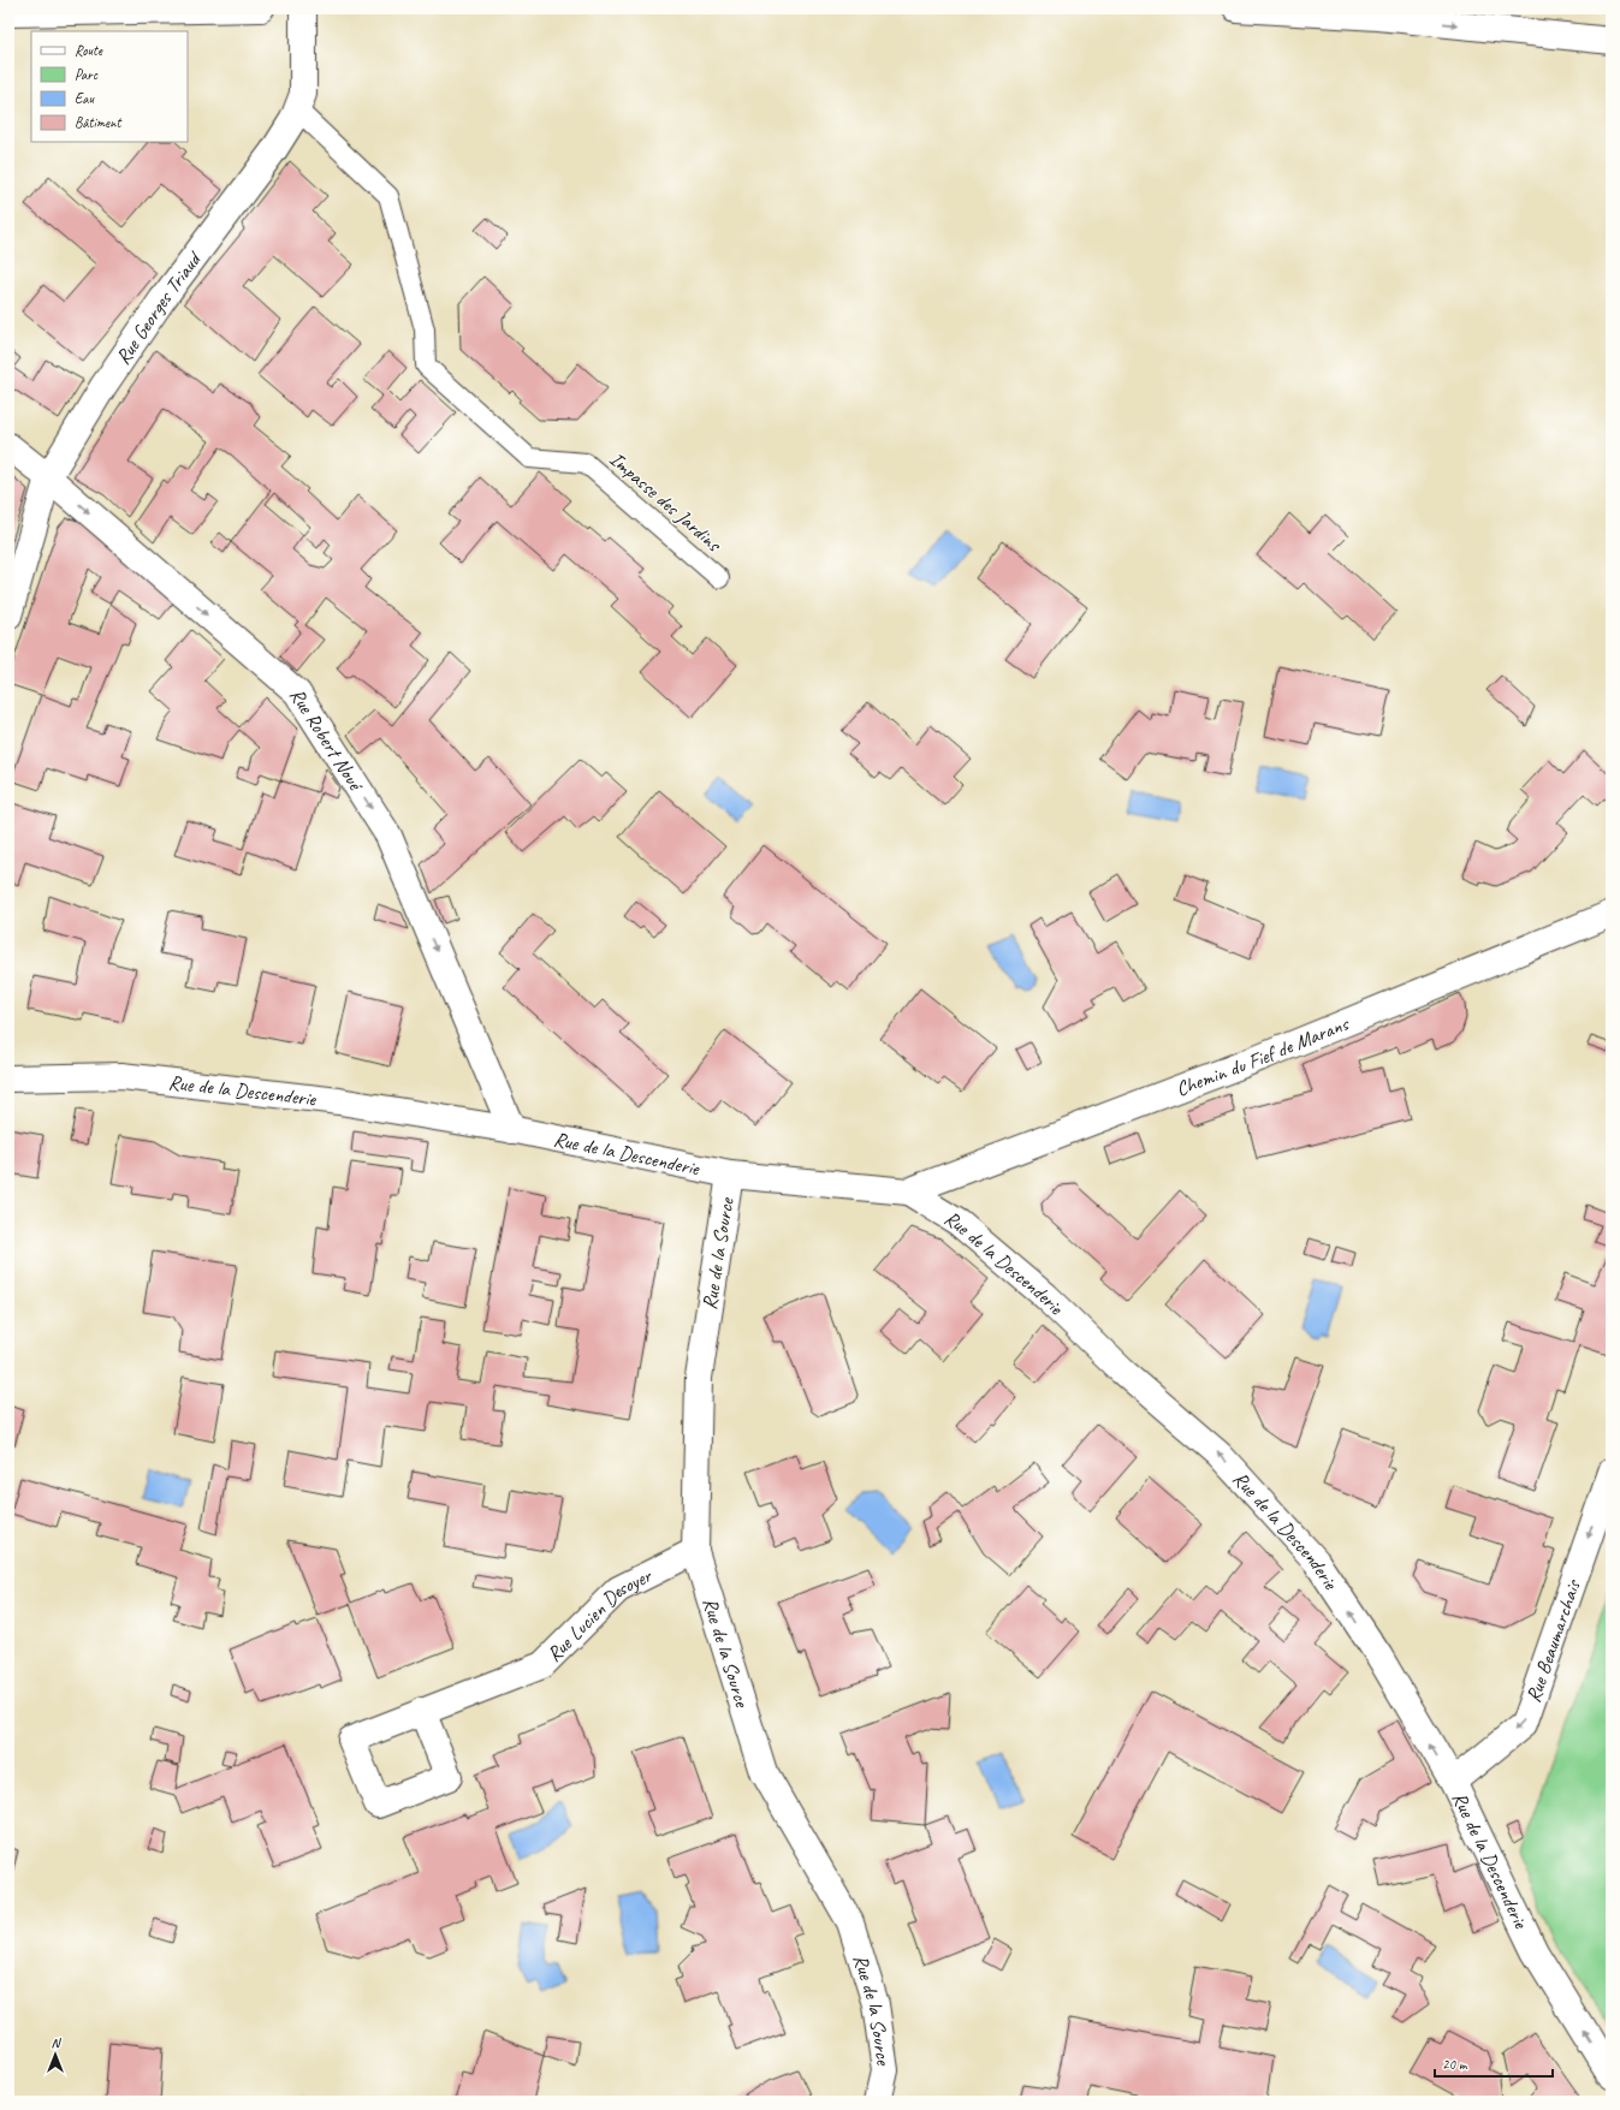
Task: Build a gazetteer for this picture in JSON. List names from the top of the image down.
{
  "streets": {
    "main road": [
      "Rue Georges Triaud",
      "Rue Robert Noué",
      "Chemin du Fief de Marans",
      "Rue de la Descenderie",
      "Rue de la Source",
      "Rue Lucien Desoyer",
      "Rue Beaumarchais"
    ],
    "lane": ["Impasse des Jardins"]
  },
  "crossings": [
    ["Rue Georges Triaud", "Impasse des Jardins"],
    ["Rue Georges Triaud", "Rue Robert Noué"],
    ["Rue Robert Noué", "Rue de la Descenderie"],
    ["Chemin du Fief de Marans", "Rue de la Descenderie"],
    ["Rue de la Descenderie", "Rue de la Source"],
    ["Rue de la Descenderie", "Rue Beaumarchais"],
    ["Rue de la Source", "Rue Lucien Desoyer"]
  ],
  "one_way": ["Rue Robert Noué", "Rue de la Descenderie", "Rue Beaumarchais"],
  "legend": [
    "Route",
    "Parc",
    "Eau",
    "Bâtiment"
  ],
  "scale_bar": "20 m",
  "north": "top"
}
